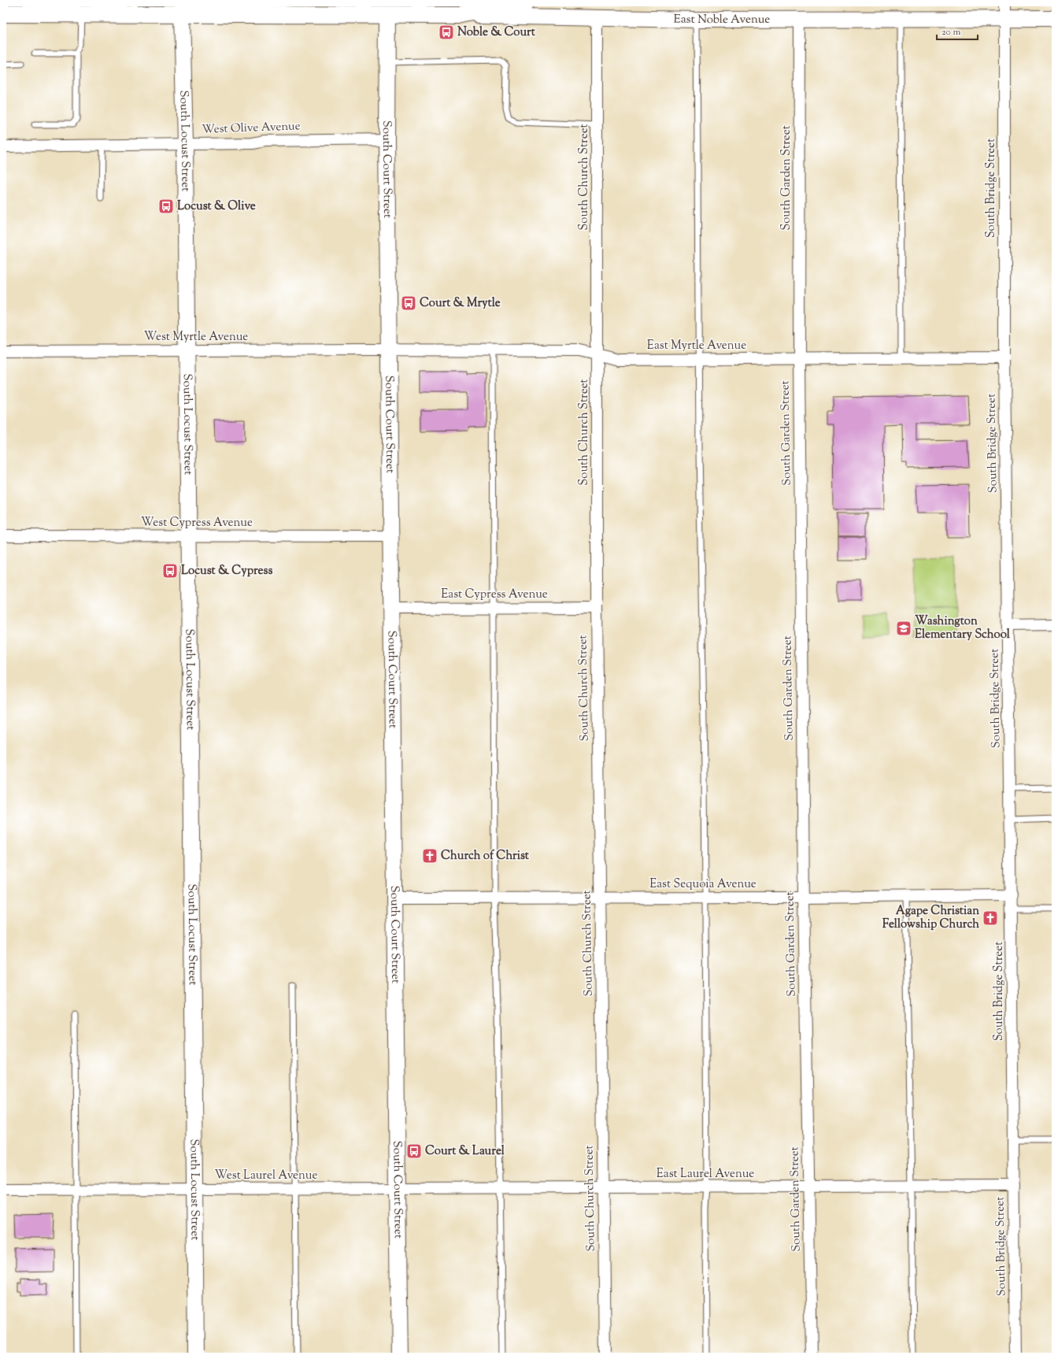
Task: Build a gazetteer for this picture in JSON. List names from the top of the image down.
{
  "streets": {
    "main road": ["East Noble Avenue"],
    "street": [
      "West Olive Avenue",
      "South Locust Street",
      "South Court Street",
      "South Church Street",
      "South Garden Street",
      "South Bridge Street",
      "West Myrtle Avenue",
      "East Myrtle Avenue",
      "West Cypress Avenue",
      "East Cypress Avenue",
      "East Sequoia Avenue",
      "East Laurel Avenue",
      "West Laurel Avenue"
    ]
  },
  "crossings": [
    ["East Noble Avenue", "South Locust Street"],
    ["East Noble Avenue", "South Court Street"],
    ["East Noble Avenue", "South Church Street"],
    ["East Noble Avenue", "South Garden Street"],
    ["East Noble Avenue", "South Bridge Street"],
    ["West Olive Avenue", "South Locust Street"],
    ["West Olive Avenue", "South Court Street"],
    ["South Locust Street", "West Myrtle Avenue"],
    ["South Locust Street", "West Cypress Avenue"],
    ["South Locust Street", "West Laurel Avenue"],
    ["South Court Street", "West Myrtle Avenue"],
    ["South Court Street", "East Myrtle Avenue"],
    ["South Court Street", "West Cypress Avenue"],
    ["South Court Street", "East Cypress Avenue"],
    ["South Court Street", "East Sequoia Avenue"],
    ["South Court Street", "East Laurel Avenue"],
    ["South Court Street", "West Laurel Avenue"],
    ["South Church Street", "East Myrtle Avenue"],
    ["South Church Street", "East Cypress Avenue"],
    ["South Church Street", "East Sequoia Avenue"],
    ["South Church Street", "East Laurel Avenue"],
    ["South Garden Street", "East Myrtle Avenue"],
    ["South Garden Street", "East Sequoia Avenue"],
    ["South Garden Street", "East Laurel Avenue"],
    ["South Bridge Street", "East Myrtle Avenue"],
    ["South Bridge Street", "East Sequoia Avenue"],
    ["South Bridge Street", "East Laurel Avenue"],
    ["West Myrtle Avenue", "East Myrtle Avenue"],
    ["East Laurel Avenue", "West Laurel Avenue"]
  ],
  "places": {
    "bus stop": [
      "Noble & Court",
      "Locust & Olive",
      "Court & Mrytle",
      "Locust & Cypress",
      "Court & Laurel"
    ],
    "school or university": ["Washington Elementary School"],
    "church": ["Church of Christ", "Agape Christian Fellowship Church"]
  },
  "scale_bar": "20 m"
}
